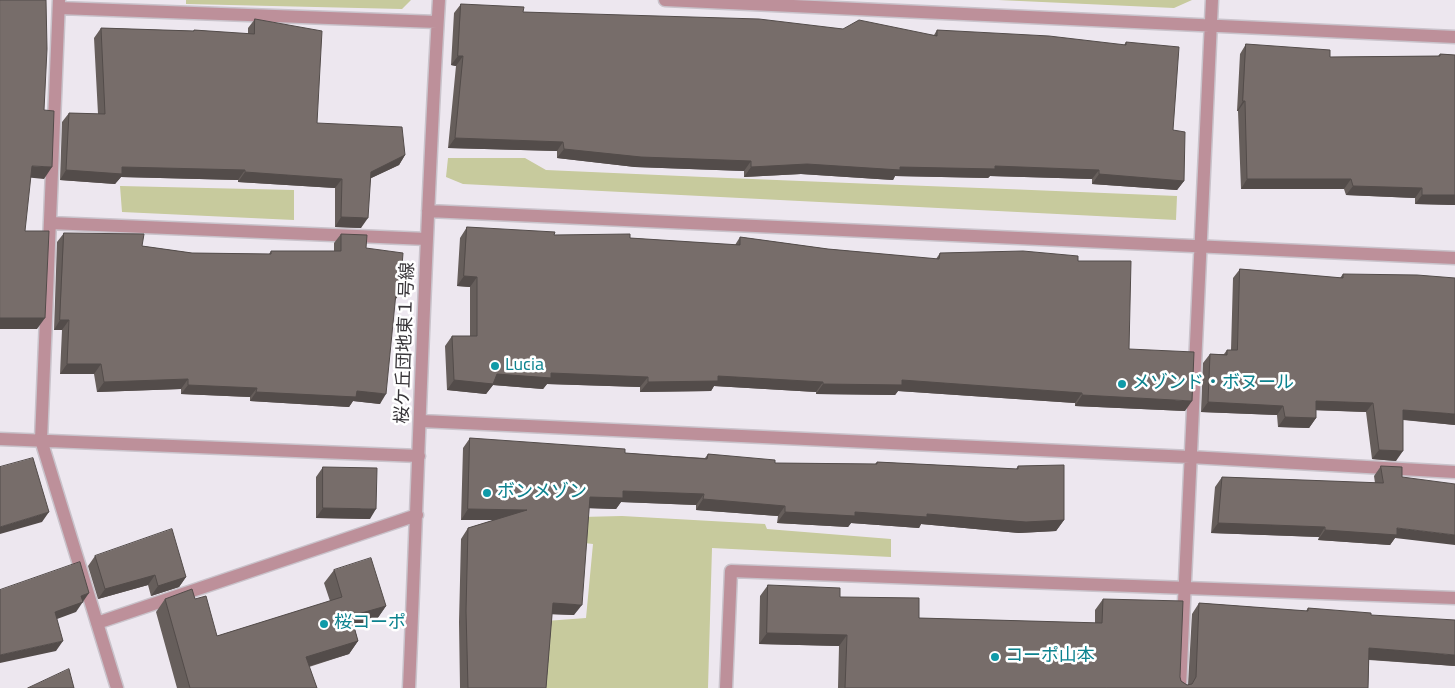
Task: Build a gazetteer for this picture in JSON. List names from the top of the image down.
{
  "streets": {
    "street": ["桜ケ丘団地東１号線"]
  },
  "places": [
    "Lucia",
    "メゾンド・ボヌール",
    "ボンメゾン",
    "桜コーポ",
    "コーポ山本"
  ]
}
